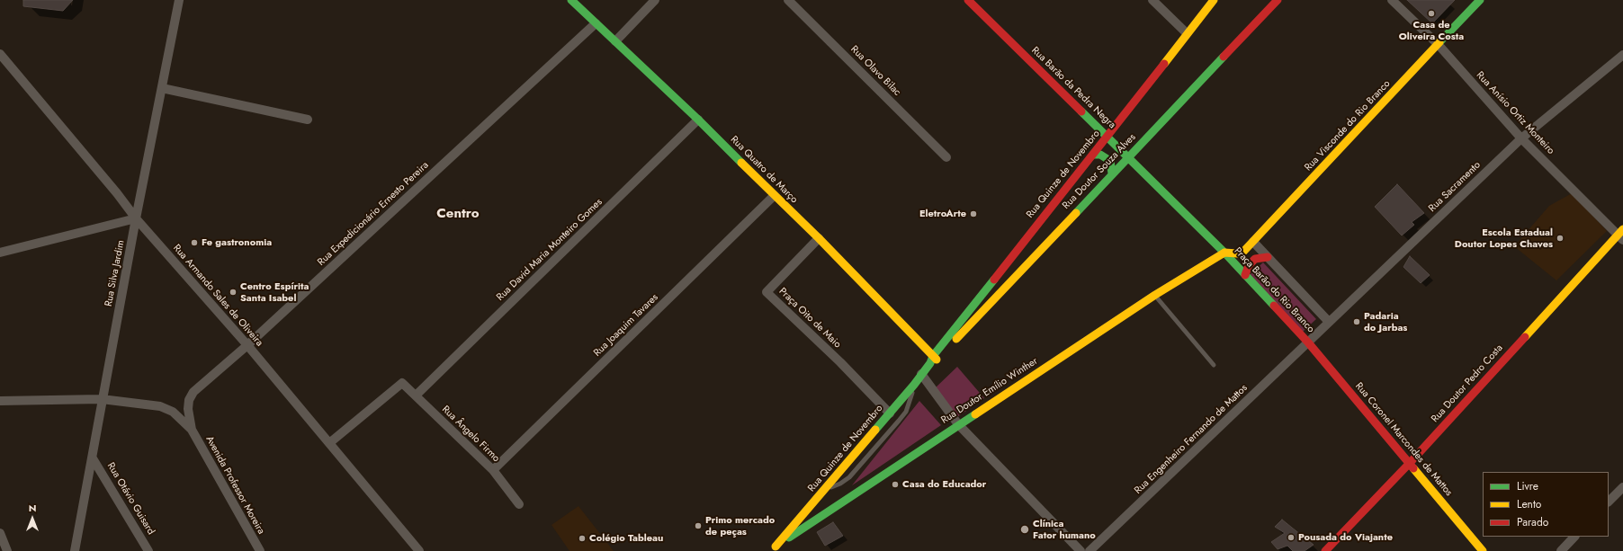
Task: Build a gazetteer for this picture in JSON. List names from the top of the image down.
{
  "streets": {
    "main road": [
      "Rua Barão da Pedra Negra",
      "Rua Visconde do Rio Branco",
      "Rua Quatro de Março",
      "Rua Doutor Souza Alves",
      "Rua Quinze de Novembro",
      "Praça Barão do Rio Branco",
      "Rua Doutor Pedro Costa",
      "Rua Doutor Emílio Winther",
      "Rua Coronel Marcondes de Mattos"
    ],
    "street": [
      "Rua Olavo Bilac",
      "Rua Anísio Ortiz Monteiro",
      "Rua Sacramento",
      "Rua Expedicionário Ernesto Pereira",
      "Rua David Maria Monteiro Gomes",
      "Rua Silva Jardim",
      "Rua Armando Sales de Oliveira",
      "Praça Oito de Maio",
      "Rua Joaquim Tavares",
      "Rua Ângelo Firmo",
      "Rua Engenheiro Fernando de Mattos",
      "Avenida Professor Moreira",
      "Rua Otávio Guisard"
    ]
  },
  "crossings": [
    ["Rua Barão da Pedra Negra", "Rua Visconde do Rio Branco"],
    ["Rua Barão da Pedra Negra", "Rua Doutor Souza Alves"],
    ["Rua Barão da Pedra Negra", "Rua Quinze de Novembro"],
    ["Rua Barão da Pedra Negra", "Praça Barão do Rio Branco"],
    ["Rua Barão da Pedra Negra", "Rua Doutor Emílio Winther"],
    ["Rua Anísio Ortiz Monteiro", "Rua Visconde do Rio Branco"],
    ["Rua Anísio Ortiz Monteiro", "Rua Sacramento"],
    ["Rua Anísio Ortiz Monteiro", "Rua Doutor Pedro Costa"],
    ["Rua Visconde do Rio Branco", "Praça Barão do Rio Branco"],
    ["Rua Visconde do Rio Branco", "Rua Doutor Emílio Winther"],
    ["Rua Quatro de Março", "Rua Doutor Souza Alves"],
    ["Rua Quatro de Março", "Rua Quinze de Novembro"],
    ["Rua Quatro de Março", "Rua Expedicionário Ernesto Pereira"],
    ["Rua Quatro de Março", "Rua David Maria Monteiro Gomes"],
    ["Rua Quatro de Março", "Praça Oito de Maio"],
    ["Rua Quatro de Março", "Rua Joaquim Tavares"],
    ["Rua Doutor Souza Alves", "Rua Quinze de Novembro"],
    ["Rua Quinze de Novembro", "Praça Oito de Maio"],
    ["Rua Quinze de Novembro", "Rua Doutor Emílio Winther"],
    ["Rua Sacramento", "Praça Barão do Rio Branco"],
    ["Rua Sacramento", "Rua Engenheiro Fernando de Mattos"],
    ["Rua Sacramento", "Rua Coronel Marcondes de Mattos"],
    ["Rua Expedicionário Ernesto Pereira", "Rua Armando Sales de Oliveira"],
    ["Rua Expedicionário Ernesto Pereira", "Avenida Professor Moreira"],
    ["Rua David Maria Monteiro Gomes", "Rua Ângelo Firmo"],
    ["Rua Silva Jardim", "Rua Armando Sales de Oliveira"],
    ["Rua Silva Jardim", "Rua Otávio Guisard"],
    ["Praça Barão do Rio Branco", "Rua Doutor Emílio Winther"],
    ["Praça Barão do Rio Branco", "Rua Engenheiro Fernando de Mattos"],
    ["Praça Barão do Rio Branco", "Rua Coronel Marcondes de Mattos"],
    ["Rua Armando Sales de Oliveira", "Rua Ângelo Firmo"],
    ["Rua Joaquim Tavares", "Rua Ângelo Firmo"],
    ["Rua Doutor Pedro Costa", "Rua Coronel Marcondes de Mattos"],
    ["Rua Engenheiro Fernando de Mattos", "Rua Coronel Marcondes de Mattos"]
  ],
  "districts": ["Centro"],
  "places": [
    "Casa de Oliveira Costa",
    "EletroArte",
    "Escola Estadual Doutor Lopes Chaves",
    "Fe gastronomia",
    "Centro Espírita Santa Isabel",
    "Padaria do Jarbas",
    "Casa do Educador",
    "Primo mercado de peças",
    "Clínica Fator humano",
    "Pousada do Viajante",
    "Colégio Tableau"
  ],
  "legend": ["Livre", "Lento", "Parado"],
  "north": "top"
}
